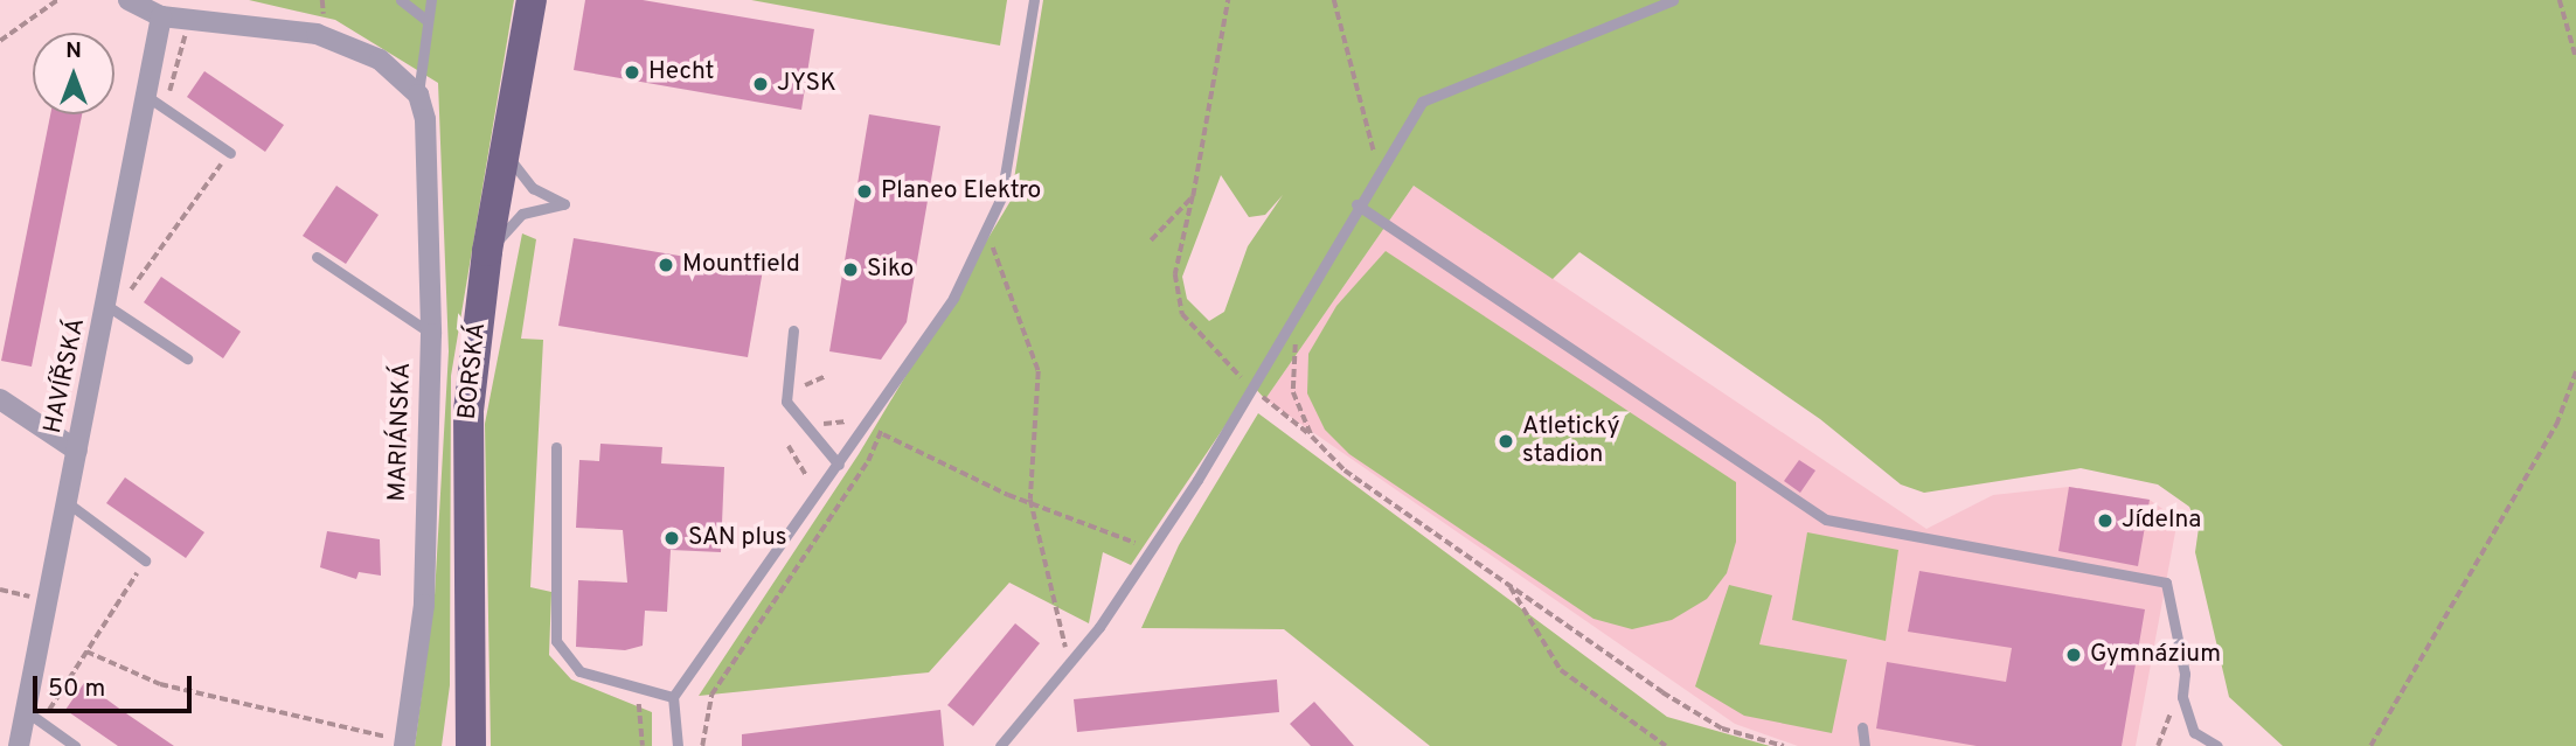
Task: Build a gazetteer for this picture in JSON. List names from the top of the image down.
{
  "streets": {
    "main road": ["BORSKÁ"],
    "street": ["HAVÍŘSKÁ", "MARIÁNSKÁ"]
  },
  "places": [
    "Hecht",
    "JYSK",
    "Planeo Elektro",
    "Mountfield",
    "Siko",
    "Atletický stadion",
    "Jídelna",
    "SAN plus",
    "Gymnázium"
  ],
  "scale_bar": "50 m",
  "north": "top"
}
